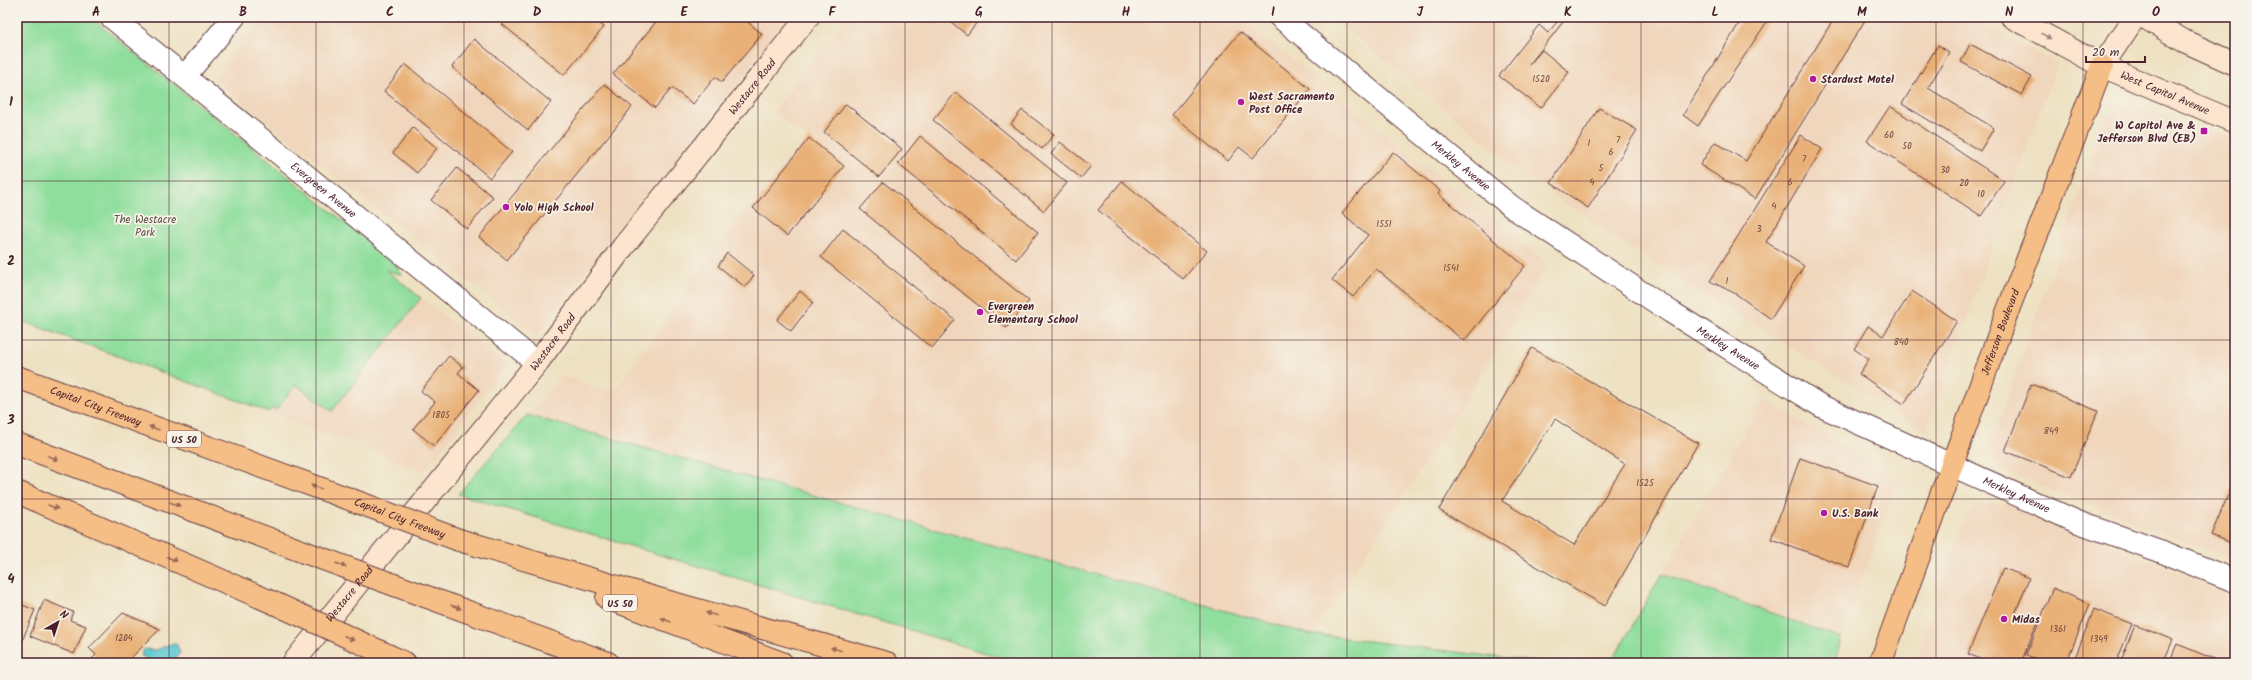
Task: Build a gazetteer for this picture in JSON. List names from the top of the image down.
{
  "streets": {
    "main road": ["Jefferson Boulevard", "Capital City Freeway", "US 50"],
    "street": [
      "Westacre Road",
      "West Capitol Avenue",
      "Merkley Avenue",
      "Evergreen Avenue"
    ]
  },
  "crossings": [
    ["Westacre Road", "Evergreen Avenue"],
    ["West Capitol Avenue", "Jefferson Boulevard"],
    ["Merkley Avenue", "Jefferson Boulevard"]
  ],
  "one_way": ["West Capitol Avenue"],
  "parks": ["The Westacre Park"],
  "places": {
    "other": [
      "Stardust Motel",
      "West Sacramento Post Office",
      "Yolo High School",
      "Evergreen Elementary School",
      "U.S. Bank",
      "Midas"
    ],
    "transit": ["W Capitol Ave & Jefferson Blvd (EB)"]
  },
  "house_numbers": [
    "1520",
    "60",
    "7",
    "1",
    "50",
    "6",
    "7",
    "5",
    "30",
    "4",
    "6",
    "20",
    "10",
    "4",
    "1551",
    "3",
    "1541",
    "1",
    "840",
    "1805",
    "849",
    "1525",
    "1361",
    "1204",
    "1349"
  ],
  "scale_bar": "20 m",
  "north": "top right",
  "grid": {
    "columns": [
      "A",
      "B",
      "C",
      "D",
      "E",
      "F",
      "G",
      "H",
      "I",
      "J",
      "K",
      "L",
      "M",
      "N",
      "O"
    ],
    "rows": [
      "1",
      "2",
      "3",
      "4"
    ]
  }
}
